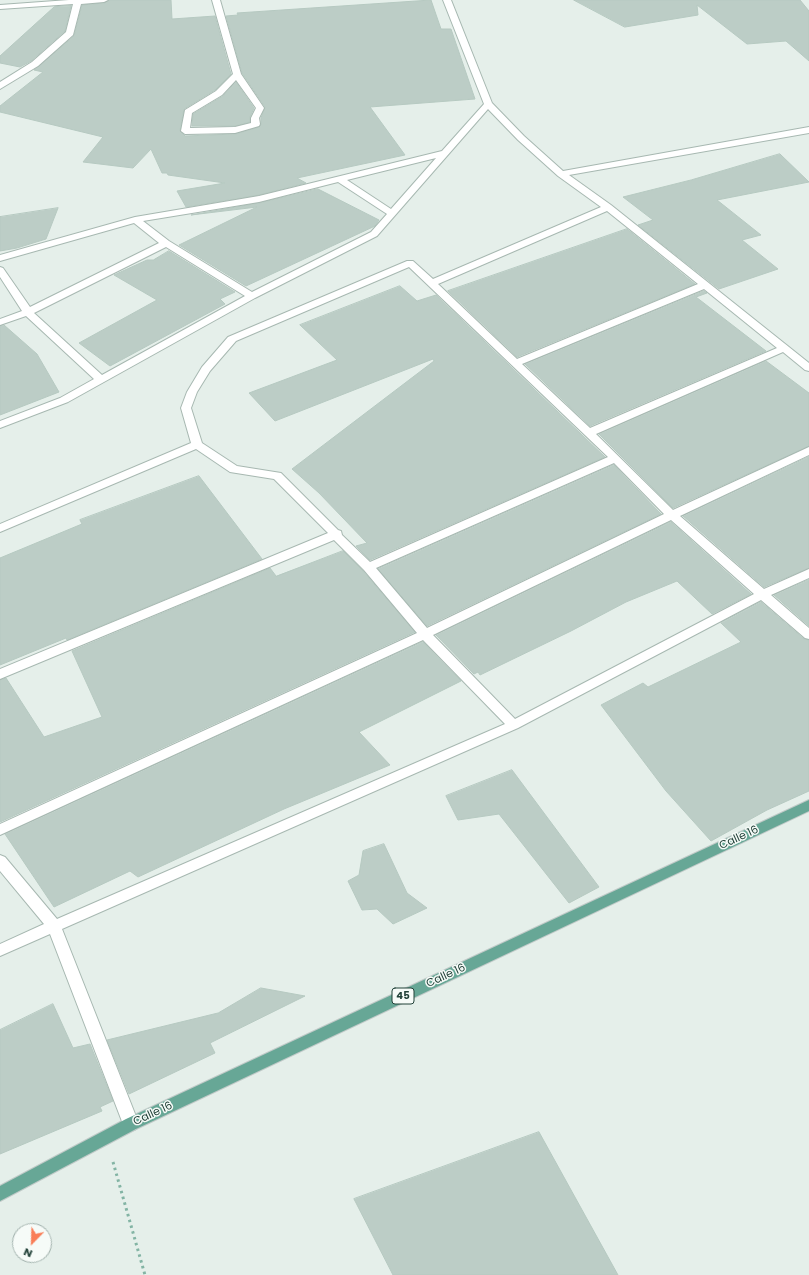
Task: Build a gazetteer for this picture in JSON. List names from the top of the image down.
{
  "streets": {
    "main road": ["Calle 16", "45"]
  },
  "north": "bottom left"
}
